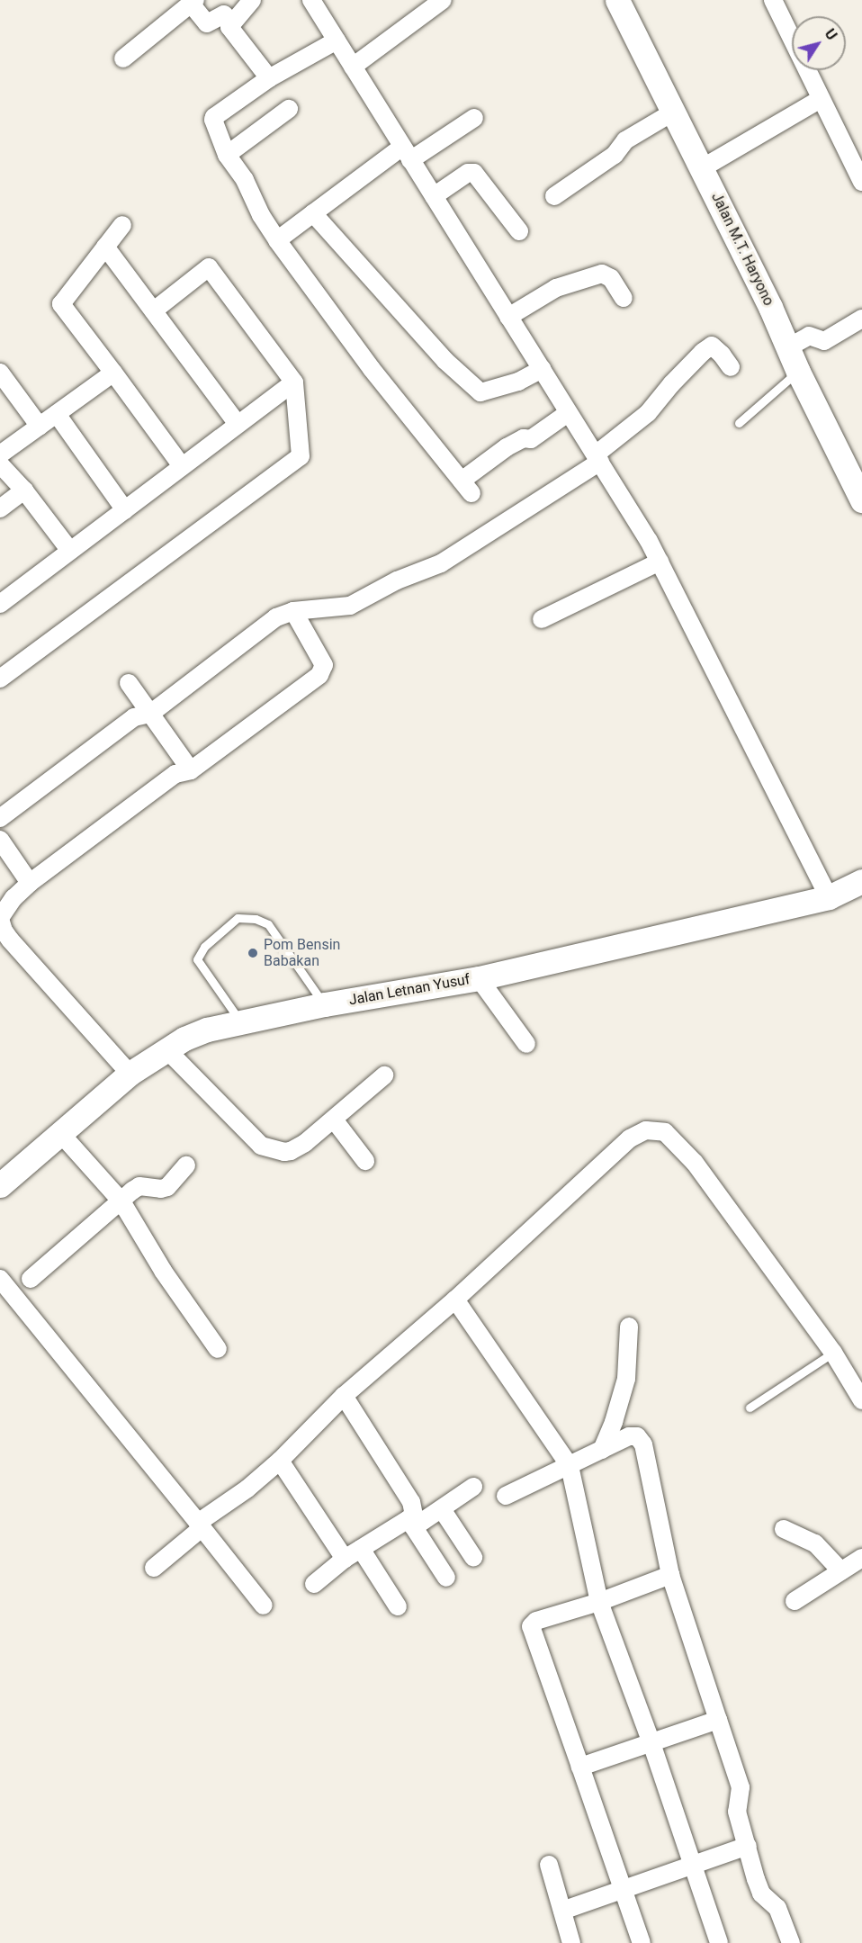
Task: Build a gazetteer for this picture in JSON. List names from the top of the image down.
{
  "streets": {
    "street": ["Jalan M.T. Haryono", "Jalan Letnan Yusuf"]
  },
  "places": ["Pom Bensin Babakan"],
  "north": "top right"
}
